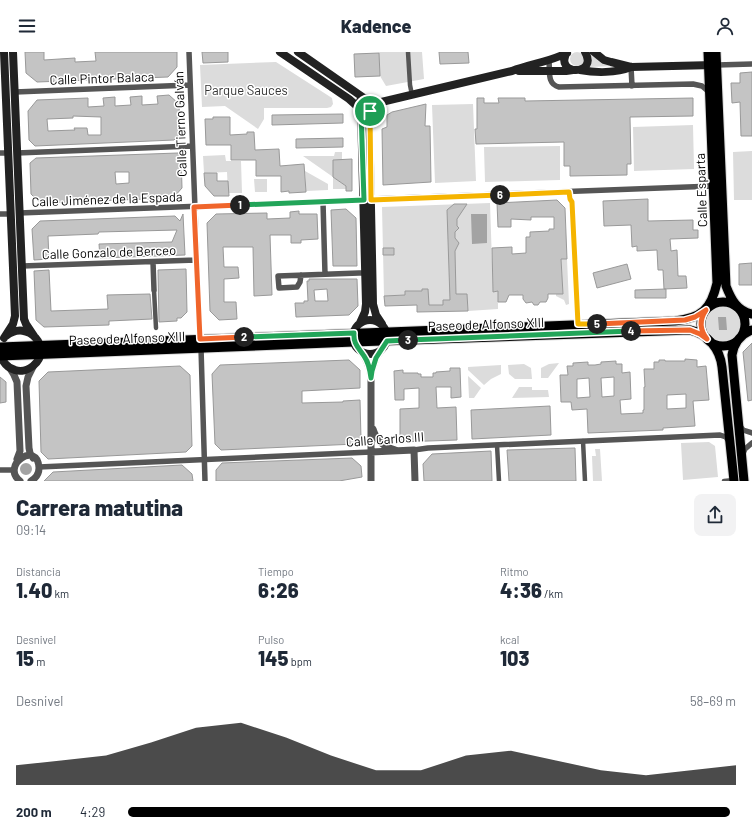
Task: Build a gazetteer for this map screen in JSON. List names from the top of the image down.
{
  "streets": {
    "main road": ["Calle Esparta", "Paseo de Alfonso XIII"],
    "street": [
      "Calle Pintor Balaca",
      "Calle Tierno Galván",
      "Calle Jiménez de la Espada",
      "Calle Gonzalo de Berceo",
      "Calle Carlos III"
    ]
  },
  "crossings": [
    ["Calle Pintor Balaca", "Calle Tierno Galván"],
    ["Calle Tierno Galván", "Calle Jiménez de la Espada"],
    ["Calle Tierno Galván", "Calle Gonzalo de Berceo"],
    ["Calle Tierno Galván", "Paseo de Alfonso XIII"],
    ["Calle Tierno Galván", "Calle Carlos III"],
    ["Calle Esparta", "Calle Jiménez de la Espada"],
    ["Calle Esparta", "Paseo de Alfonso XIII"]
  ],
  "parks": ["Parque Sauces"],
  "page": {
    "header": "Kadence",
    "pins": [
      "6",
      "1",
      "5",
      "4",
      "2",
      "3"
    ],
    "heading": ["Carrera matutina", "09:14"],
    "stats": [
      ["Distancia", "1.40 km"],
      ["Tiempo", "6:26"],
      ["Ritmo", "4:36 /km"],
      ["Desnivel", "15 m"],
      ["Pulso", "145 bpm"],
      ["kcal", "103"]
    ],
    "chart": ["Desnivel", "58–69 m"],
    "list": [
      {
        "name": "200 m",
        "note": "4:29"
      }
    ]
  }
}
